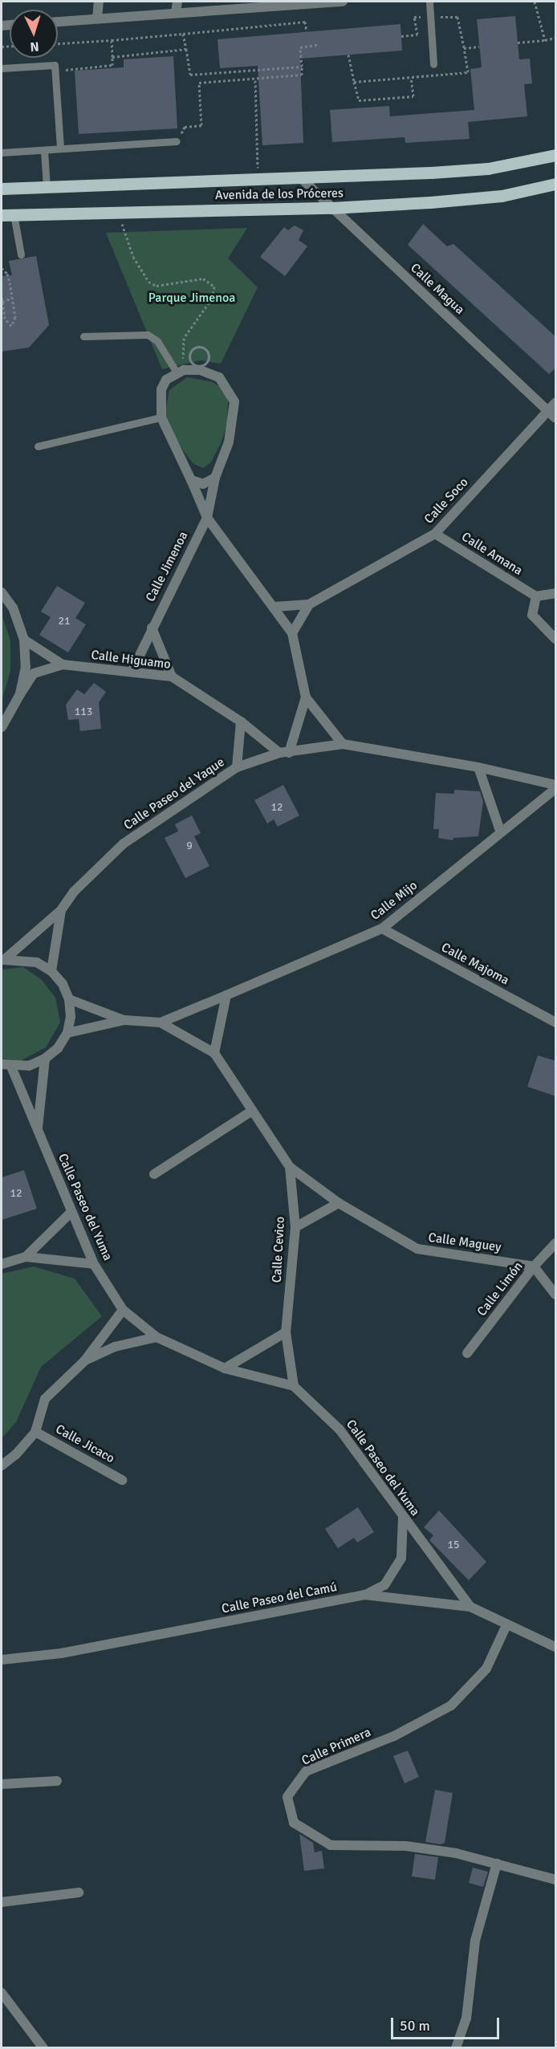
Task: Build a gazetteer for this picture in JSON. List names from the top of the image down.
{
  "streets": {
    "main road": ["Avenida de los Próceres"],
    "street": [
      "Calle Magua",
      "Calle Soco",
      "Calle Amana",
      "Calle Jimenoa",
      "Calle Higuamo",
      "Calle Paseo del Yaque",
      "Calle Mijo",
      "Calle Majoma",
      "Calle Paseo del Yuma",
      "Calle Maguey",
      "Calle Cevico",
      "Calle Limón",
      "Calle Jicaco",
      "Calle Paseo del Camú",
      "Calle Primera"
    ]
  },
  "crossings": [
    ["Avenida de los Próceres", "Calle Magua"],
    ["Calle Magua", "Calle Soco"],
    ["Calle Soco", "Calle Amana"],
    ["Calle Jimenoa", "Calle Higuamo"],
    ["Calle Higuamo", "Calle Paseo del Yaque"],
    ["Calle Mijo", "Calle Majoma"],
    ["Calle Mijo", "Calle Maguey"],
    ["Calle Paseo del Yuma", "Calle Cevico"],
    ["Calle Paseo del Yuma", "Calle Paseo del Camú"],
    ["Calle Maguey", "Calle Cevico"],
    ["Calle Maguey", "Calle Limón"],
    ["Calle Paseo del Camú", "Calle Primera"]
  ],
  "parks": ["Parque Jimenoa"],
  "house_numbers": [
    "21",
    "113",
    "12",
    "9",
    "12",
    "15"
  ],
  "scale_bar": "50 m",
  "north": "bottom"
}
